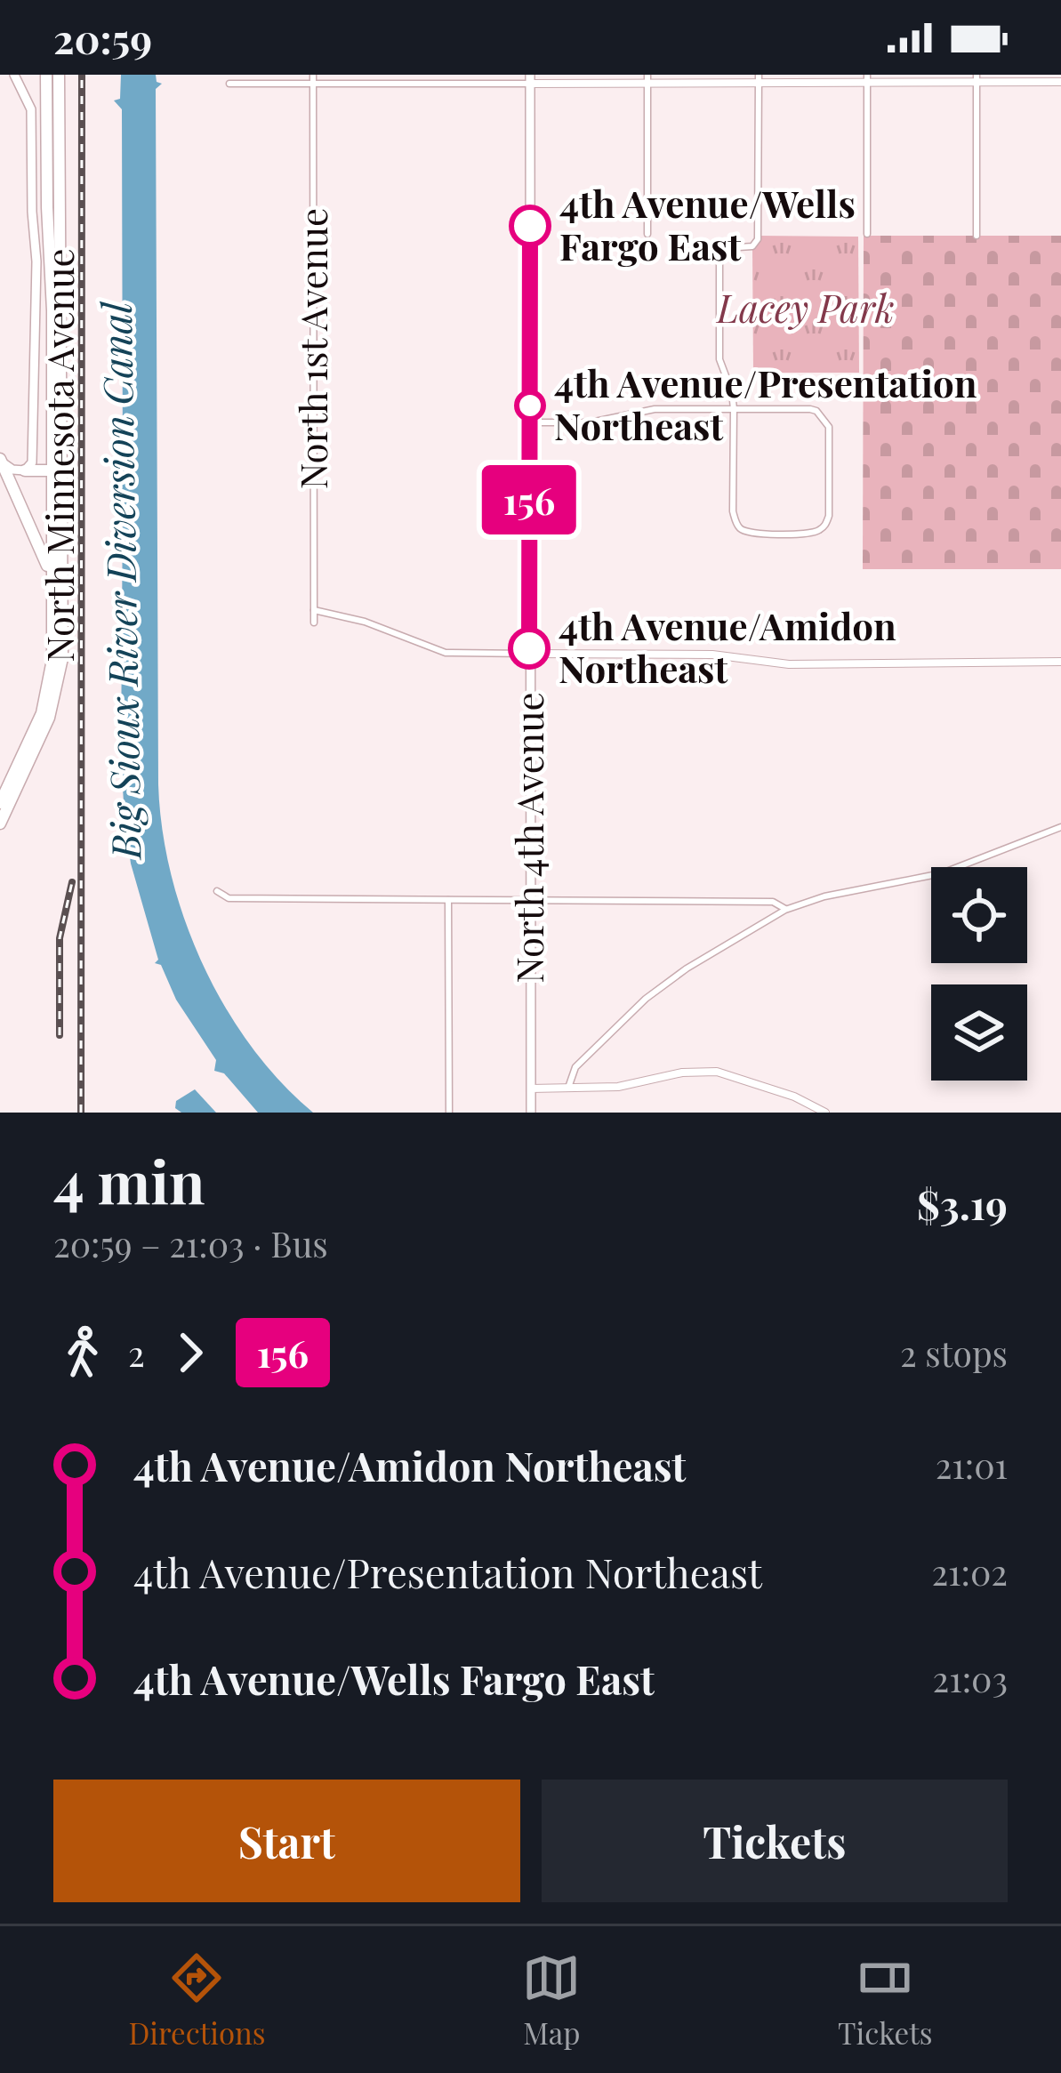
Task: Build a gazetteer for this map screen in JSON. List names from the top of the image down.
{
  "streets": {
    "main road": ["North Minnesota Avenue", "North 4th Avenue"],
    "street": ["North 1st Avenue"]
  },
  "water": ["Big Sioux River Diversion Canal"],
  "parks": ["Lacey Park"],
  "places": ["4th Avenue/Wells Fargo East", "4th Avenue/Presentation Northeast", "4th Avenue/Amidon Northeast"],
  "lines": ["bus line 156"],
  "page": {
    "status": "20:59",
    "on_map": "156",
    "heading": ["4 min", "20:59 – 21:03 · Bus", "$3.19"],
    "legs": ["2", "156", "2 stops"],
    "list": [
      {
        "name": "4th Avenue/Amidon Northeast",
        "value": "21:01"
      },
      {
        "name": "4th Avenue/Presentation Northeast",
        "value": "21:02"
      },
      {
        "name": "4th Avenue/Wells Fargo East",
        "value": "21:03"
      }
    ],
    "buttons": ["Start", "Tickets"],
    "tabs": ["Directions", "Map", "Tickets"]
  }
}
